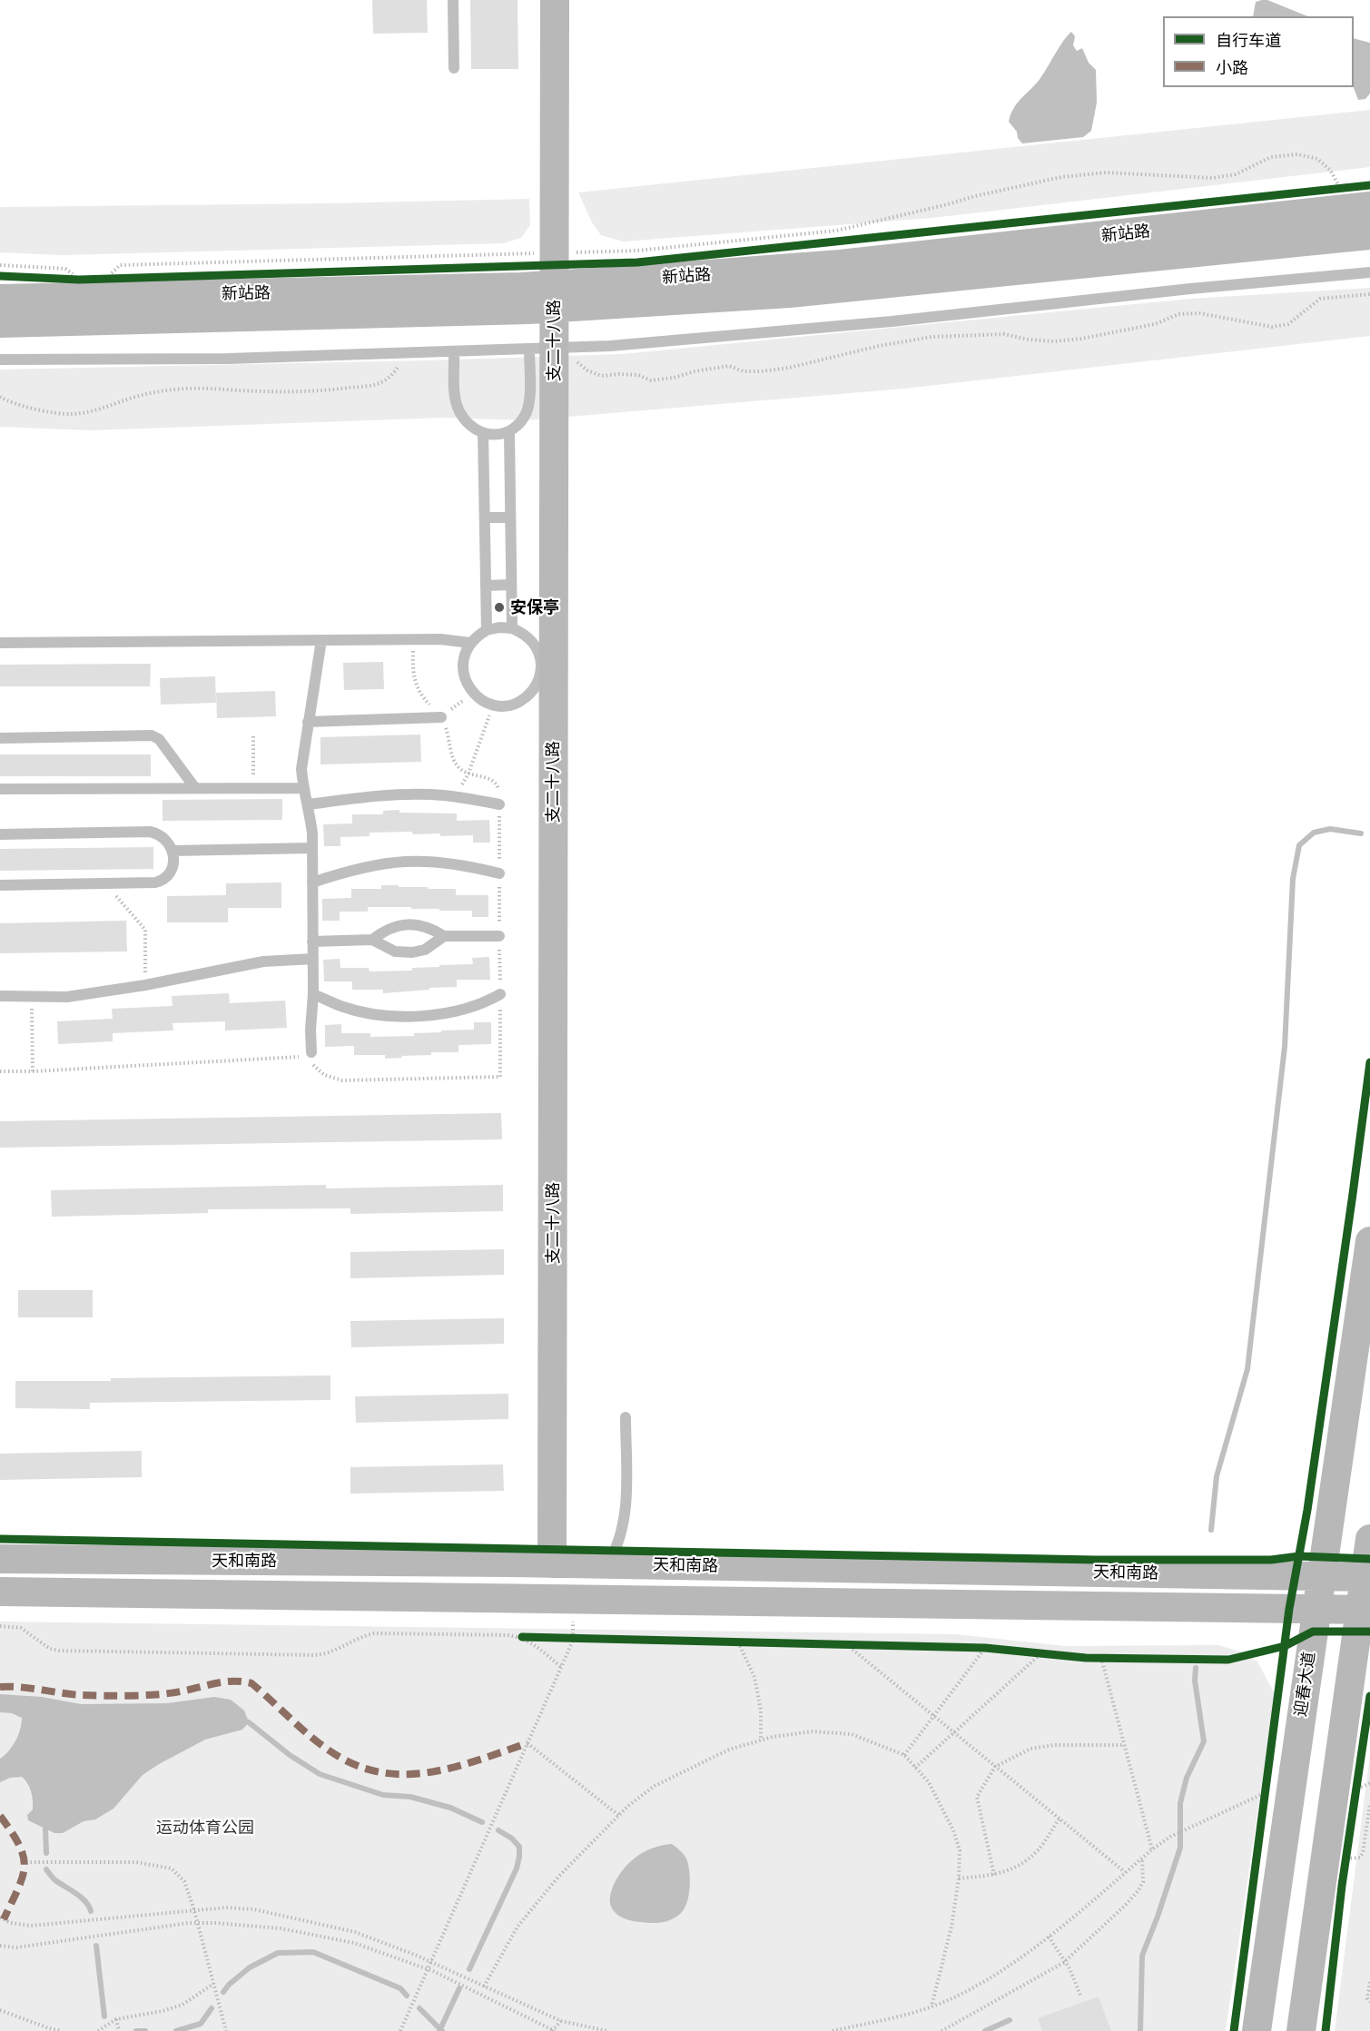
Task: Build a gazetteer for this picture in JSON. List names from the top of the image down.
{
  "streets": {
    "street": [
      "新站路",
      "支二十八路",
      "天和南路",
      "迎春大道"
    ]
  },
  "crossings": [
    ["新站路", "支二十八路"],
    ["支二十八路", "天和南路"],
    ["天和南路", "迎春大道"]
  ],
  "parks": ["运动体育公园"],
  "places": ["安保亭"],
  "legend": ["自行车道", "小路"]
}
